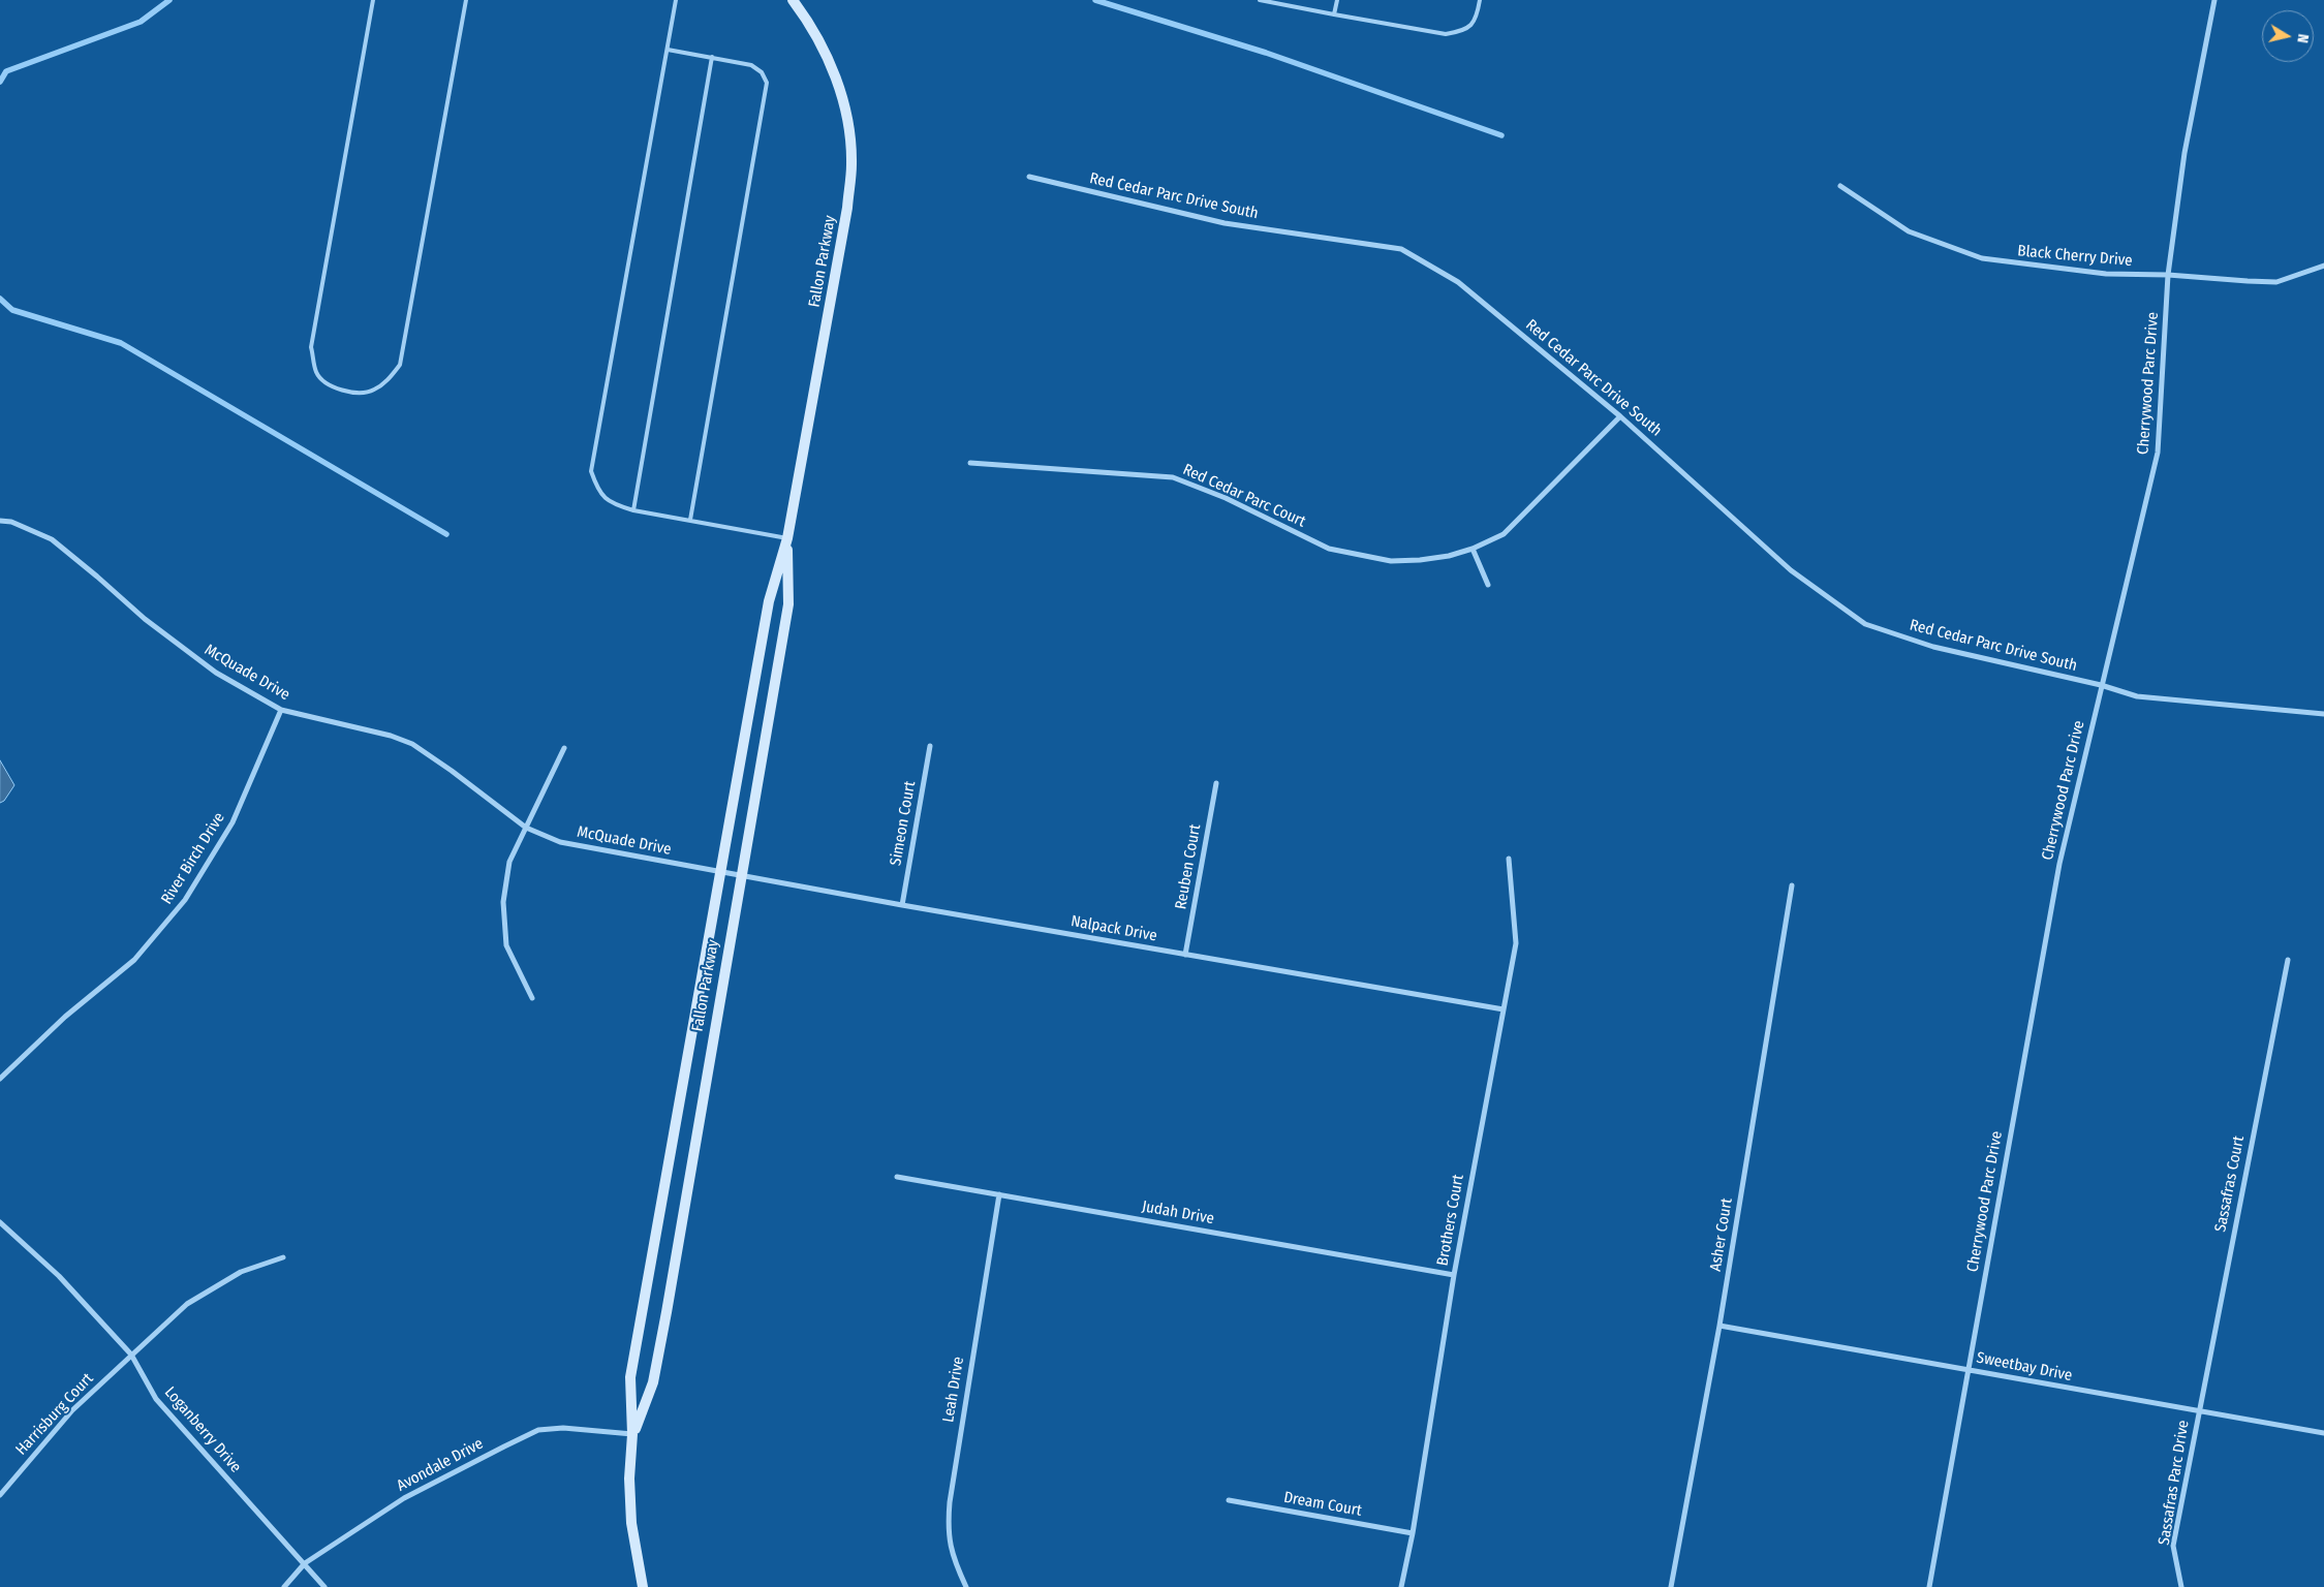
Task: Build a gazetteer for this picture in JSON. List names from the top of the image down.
{
  "streets": {
    "street": [
      "Red Cedar Parc Drive South",
      "Black Cherry Drive",
      "Fallon Parkway",
      "Cherrywood Parc Drive",
      "Red Cedar Parc Court",
      "McQuade Drive",
      "Simeon Court",
      "River Birch Drive",
      "Reuben Court",
      "Nalpack Drive",
      "Sassafras Court",
      "Judah Drive",
      "Brothers Court",
      "Asher Court",
      "Sweetbay Drive",
      "Leah Drive",
      "Harrisburg Court",
      "Loganberry Drive",
      "Avondale Drive",
      "Sassafras Parc Drive",
      "Dream Court"
    ]
  },
  "crossings": [
    ["Red Cedar Parc Drive South", "Cherrywood Parc Drive"],
    ["Red Cedar Parc Drive South", "Red Cedar Parc Court"],
    ["Black Cherry Drive", "Cherrywood Parc Drive"],
    ["Fallon Parkway", "McQuade Drive"],
    ["Fallon Parkway", "Nalpack Drive"],
    ["Fallon Parkway", "Avondale Drive"],
    ["Cherrywood Parc Drive", "Sweetbay Drive"],
    ["McQuade Drive", "River Birch Drive"],
    ["McQuade Drive", "Nalpack Drive"],
    ["Simeon Court", "Nalpack Drive"],
    ["Reuben Court", "Nalpack Drive"],
    ["Nalpack Drive", "Brothers Court"],
    ["Sassafras Court", "Sweetbay Drive"],
    ["Sassafras Court", "Sassafras Parc Drive"],
    ["Judah Drive", "Brothers Court"],
    ["Judah Drive", "Leah Drive"],
    ["Brothers Court", "Dream Court"],
    ["Asher Court", "Sweetbay Drive"],
    ["Sweetbay Drive", "Sassafras Parc Drive"],
    ["Harrisburg Court", "Loganberry Drive"],
    ["Loganberry Drive", "Avondale Drive"]
  ],
  "north": "right"
}
